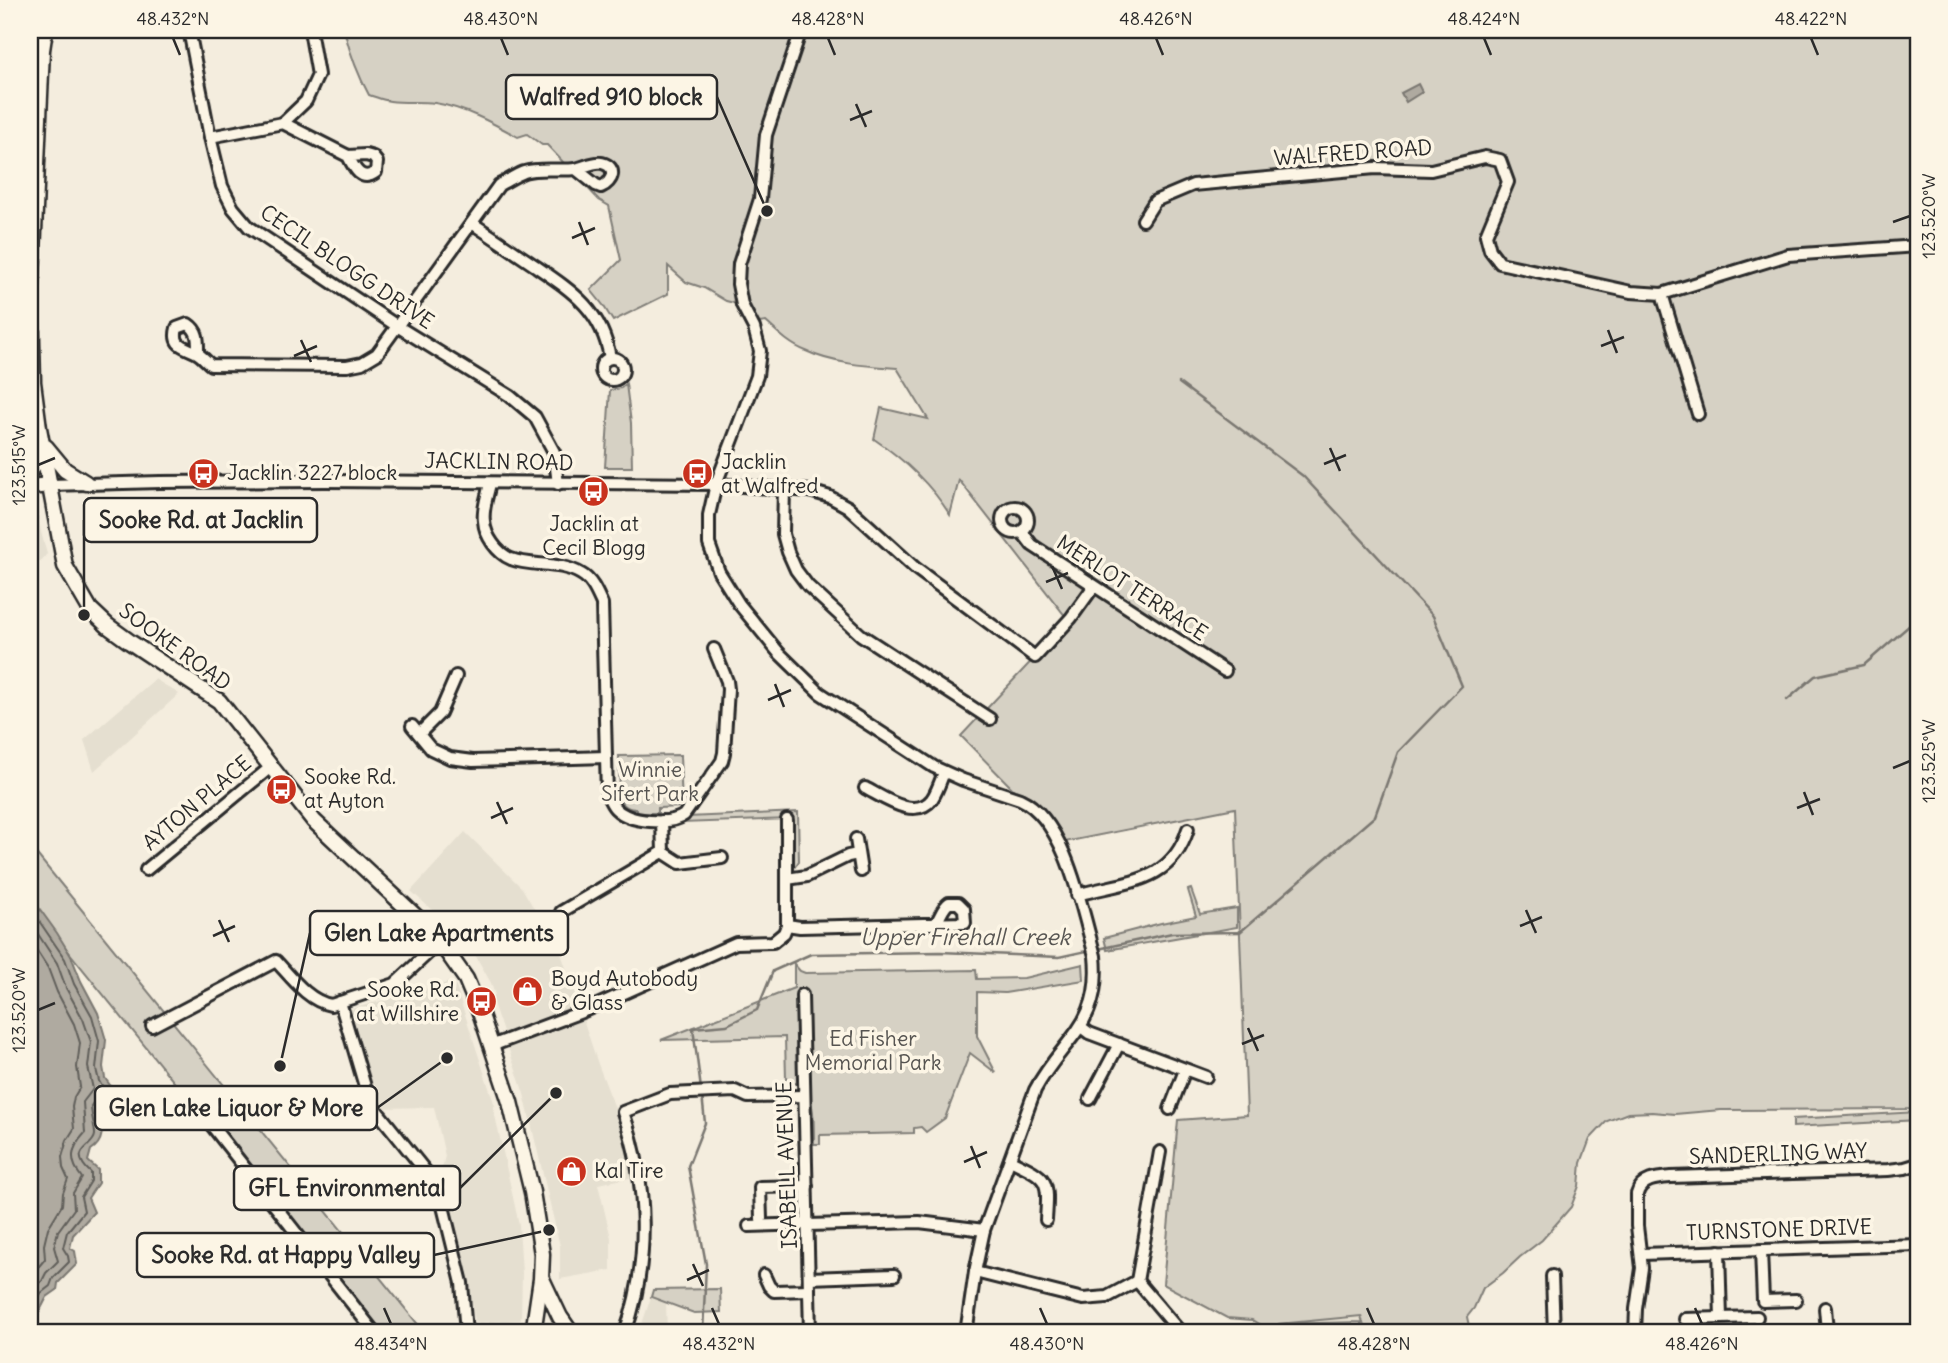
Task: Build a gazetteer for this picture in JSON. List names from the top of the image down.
{
  "streets": {
    "main road": ["JACKLIN ROAD", "SOOKE ROAD"],
    "street": [
      "WALFRED ROAD",
      "CECIL BLOGG DRIVE",
      "MERLOT TERRACE",
      "AYTON PLACE",
      "SANDERLING WAY",
      "ISABELL AVENUE",
      "TURNSTONE DRIVE"
    ]
  },
  "crossings": [
    ["CECIL BLOGG DRIVE", "JACKLIN ROAD"],
    ["JACKLIN ROAD", "MERLOT TERRACE"],
    ["JACKLIN ROAD", "SOOKE ROAD"],
    ["SOOKE ROAD", "AYTON PLACE"],
    ["SANDERLING WAY", "TURNSTONE DRIVE"]
  ],
  "water": ["Upper Firehall Creek"],
  "parks": ["Winnie Sifert Park", "Ed Fisher Memorial Park"],
  "places": {
    "other": [
      "Walfred 910 block",
      "Sooke Rd. at Jacklin",
      "Glen Lake Liquor & More",
      "Glen Lake Apartments",
      "GFL Environmental",
      "Sooke Rd. at Happy Valley"
    ],
    "bus stop": [
      "Jacklin 3227 block",
      "Jacklin at Walfred",
      "Jacklin at Cecil Blogg",
      "Sooke Rd. at Ayton",
      "Sooke Rd. at Willshire"
    ],
    "shop": ["Boyd Autobody & Glass", "Kal Tire"]
  },
  "coordinates": [
    "48.432°N",
    "48.430°N",
    "48.428°N",
    "48.426°N",
    "48.424°N",
    "48.422°N",
    "123.520°W",
    "123.515°W",
    "123.525°W",
    "48.434°N"
  ]
}
